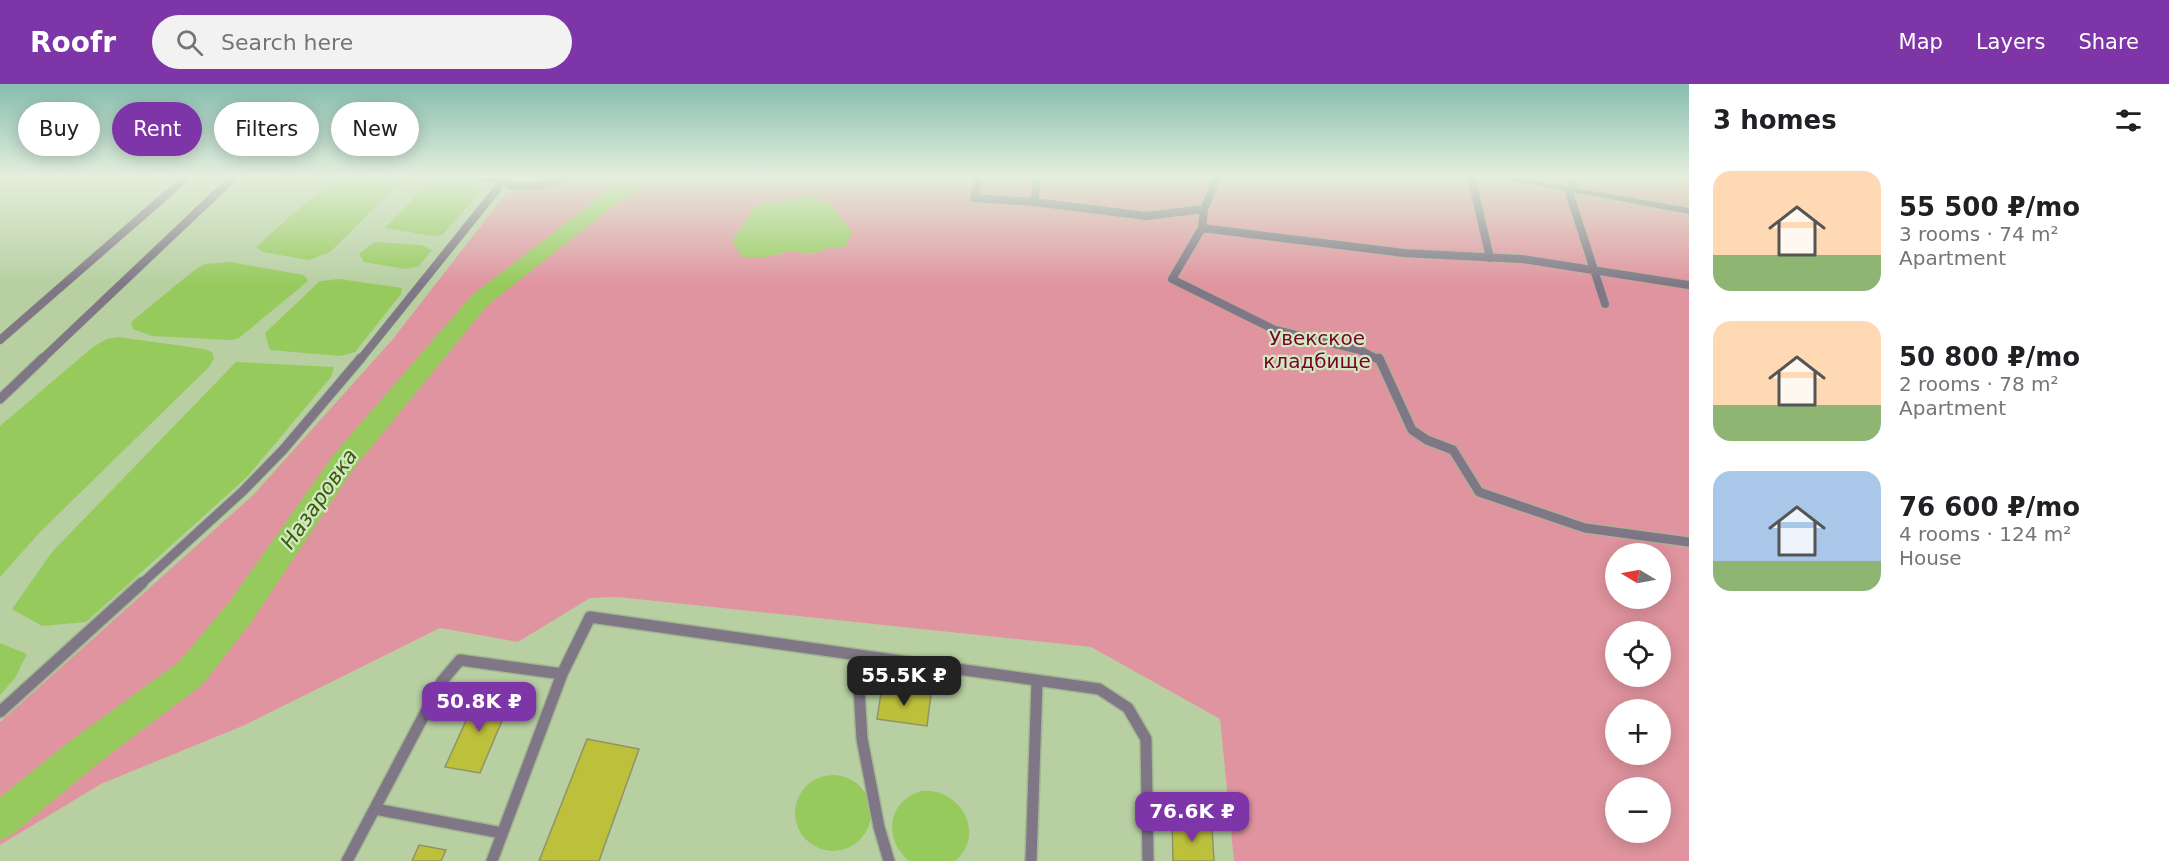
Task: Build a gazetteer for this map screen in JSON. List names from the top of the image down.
{
  "water": ["Назаровка"],
  "parks": ["Увекское кладбище"],
  "north": "left",
  "page": {
    "header": "Roofr",
    "search": "Search here",
    "nav": ["Map", "Layers", "Share"],
    "heading": "3 homes",
    "chip": [
      "Buy",
      "Rent",
      "Filters",
      "New"
    ],
    "list": [
      {
        "name": "55 500 ₽/mo",
        "note": "3 rooms · 74 m² · Apartment"
      },
      {
        "name": "50 800 ₽/mo",
        "note": "2 rooms · 78 m² · Apartment"
      },
      {
        "name": "76 600 ₽/mo",
        "note": "4 rooms · 124 m² · House"
      }
    ],
    "map_buttons": ["+", "−"],
    "price": ["55.5K ₽", "50.8K ₽", "76.6K ₽"]
  }
}
